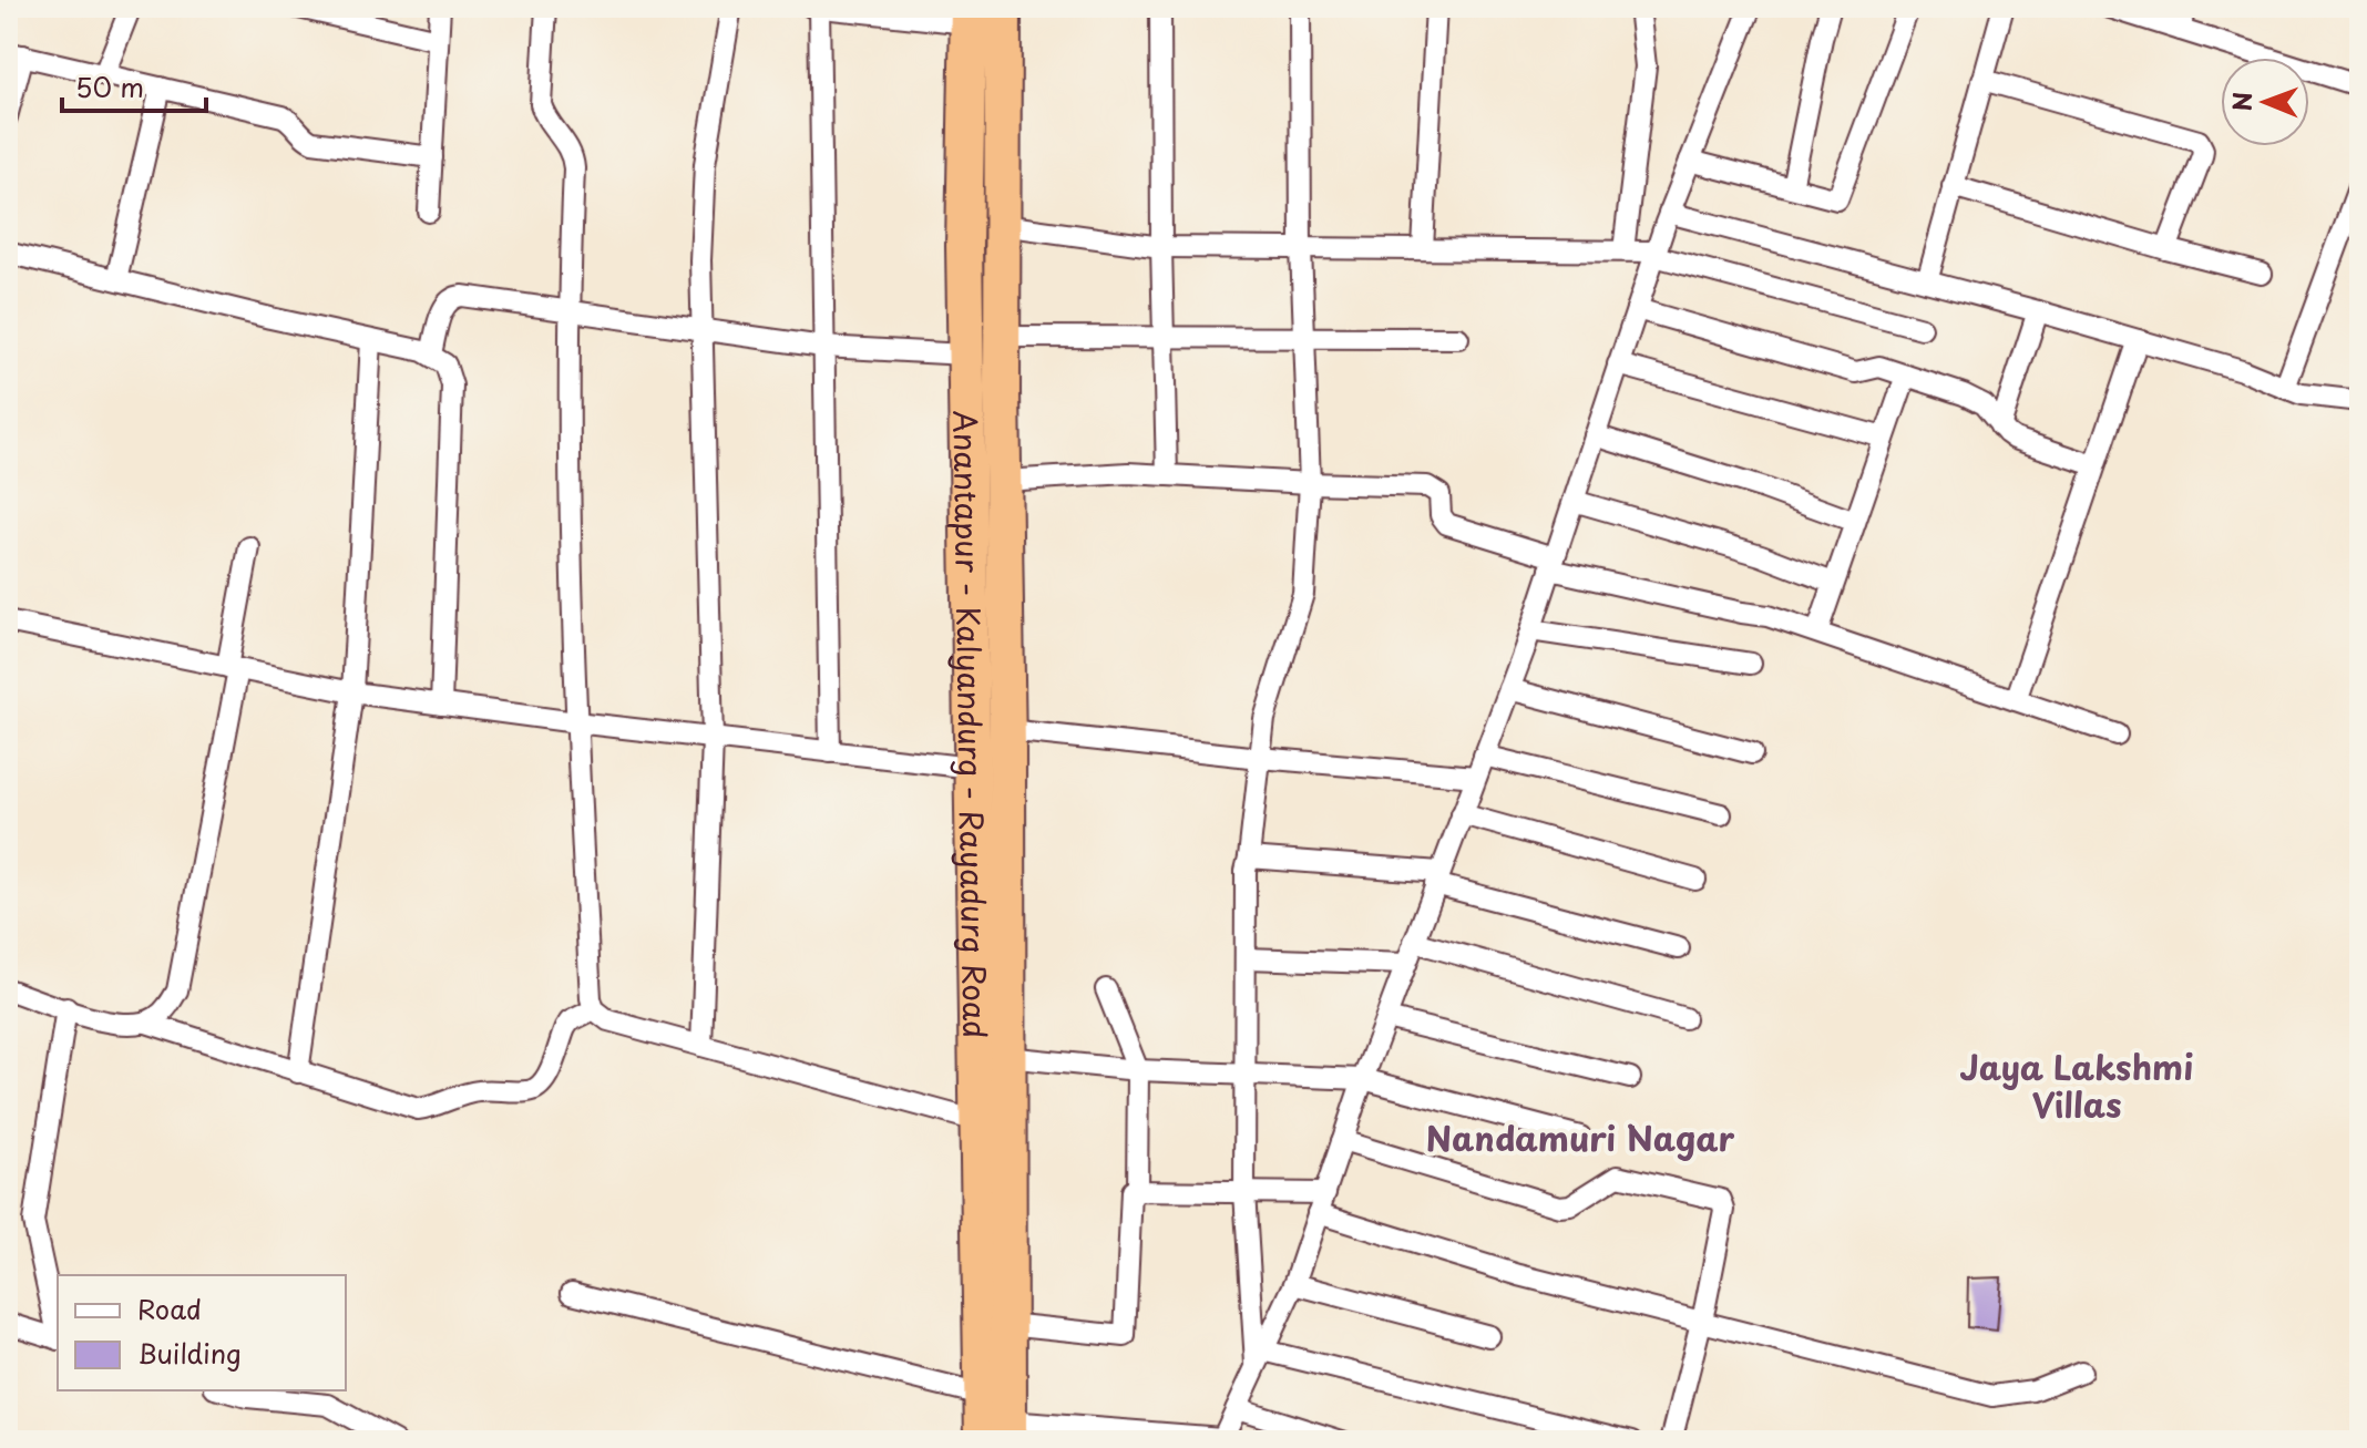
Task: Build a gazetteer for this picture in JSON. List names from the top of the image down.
{
  "streets": {
    "highway": ["Anantapur - Kalyandurg - Rayadurg Road"]
  },
  "districts": ["Jaya Lakshmi Villas", "Nandamuri Nagar"],
  "legend": ["Road", "Building"],
  "scale_bar": "50 m",
  "north": "left"
}
